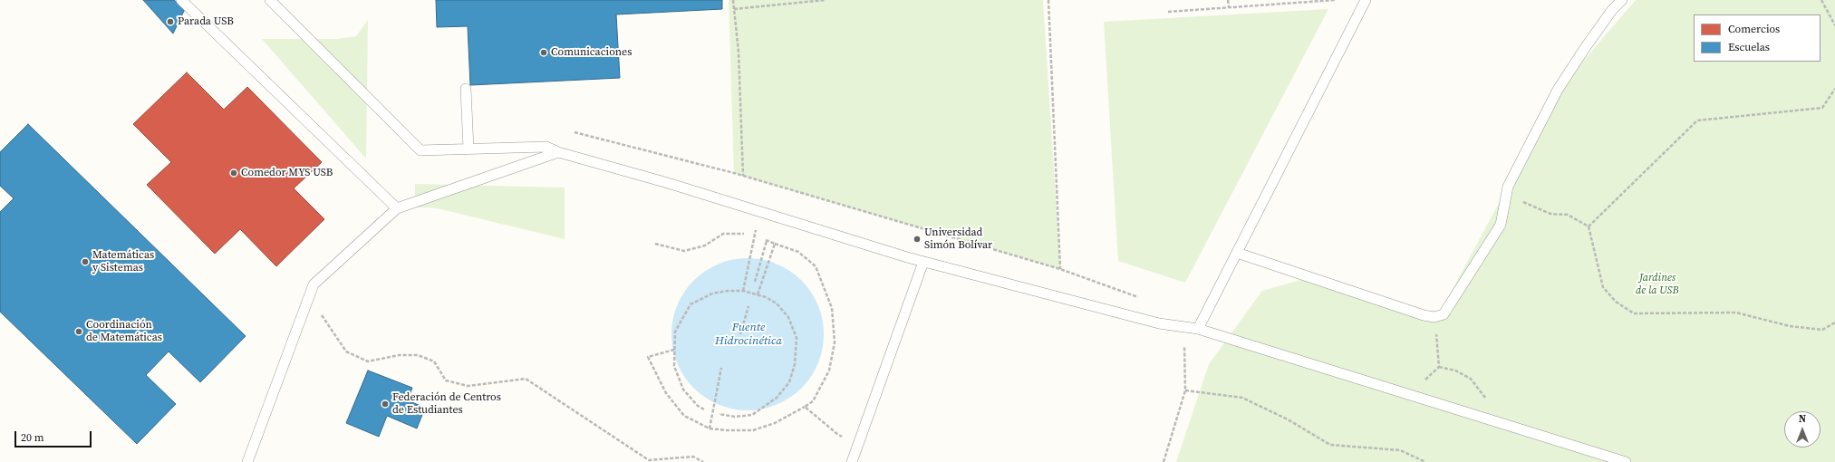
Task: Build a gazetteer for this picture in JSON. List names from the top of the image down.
{
  "water": ["Fuente Hidrocinética"],
  "parks": ["Jardines de la USB"],
  "places": [
    "Parada USB",
    "Comunicaciones",
    "Comedor MYS USB",
    "Universidad Simón Bolívar",
    "Matemáticas y Sistemas",
    "Coordinación de Matemáticas",
    "Federación de Centros de Estudiantes"
  ],
  "legend": ["Comercios", "Escuelas"],
  "scale_bar": "20 m",
  "north": "top"
}
